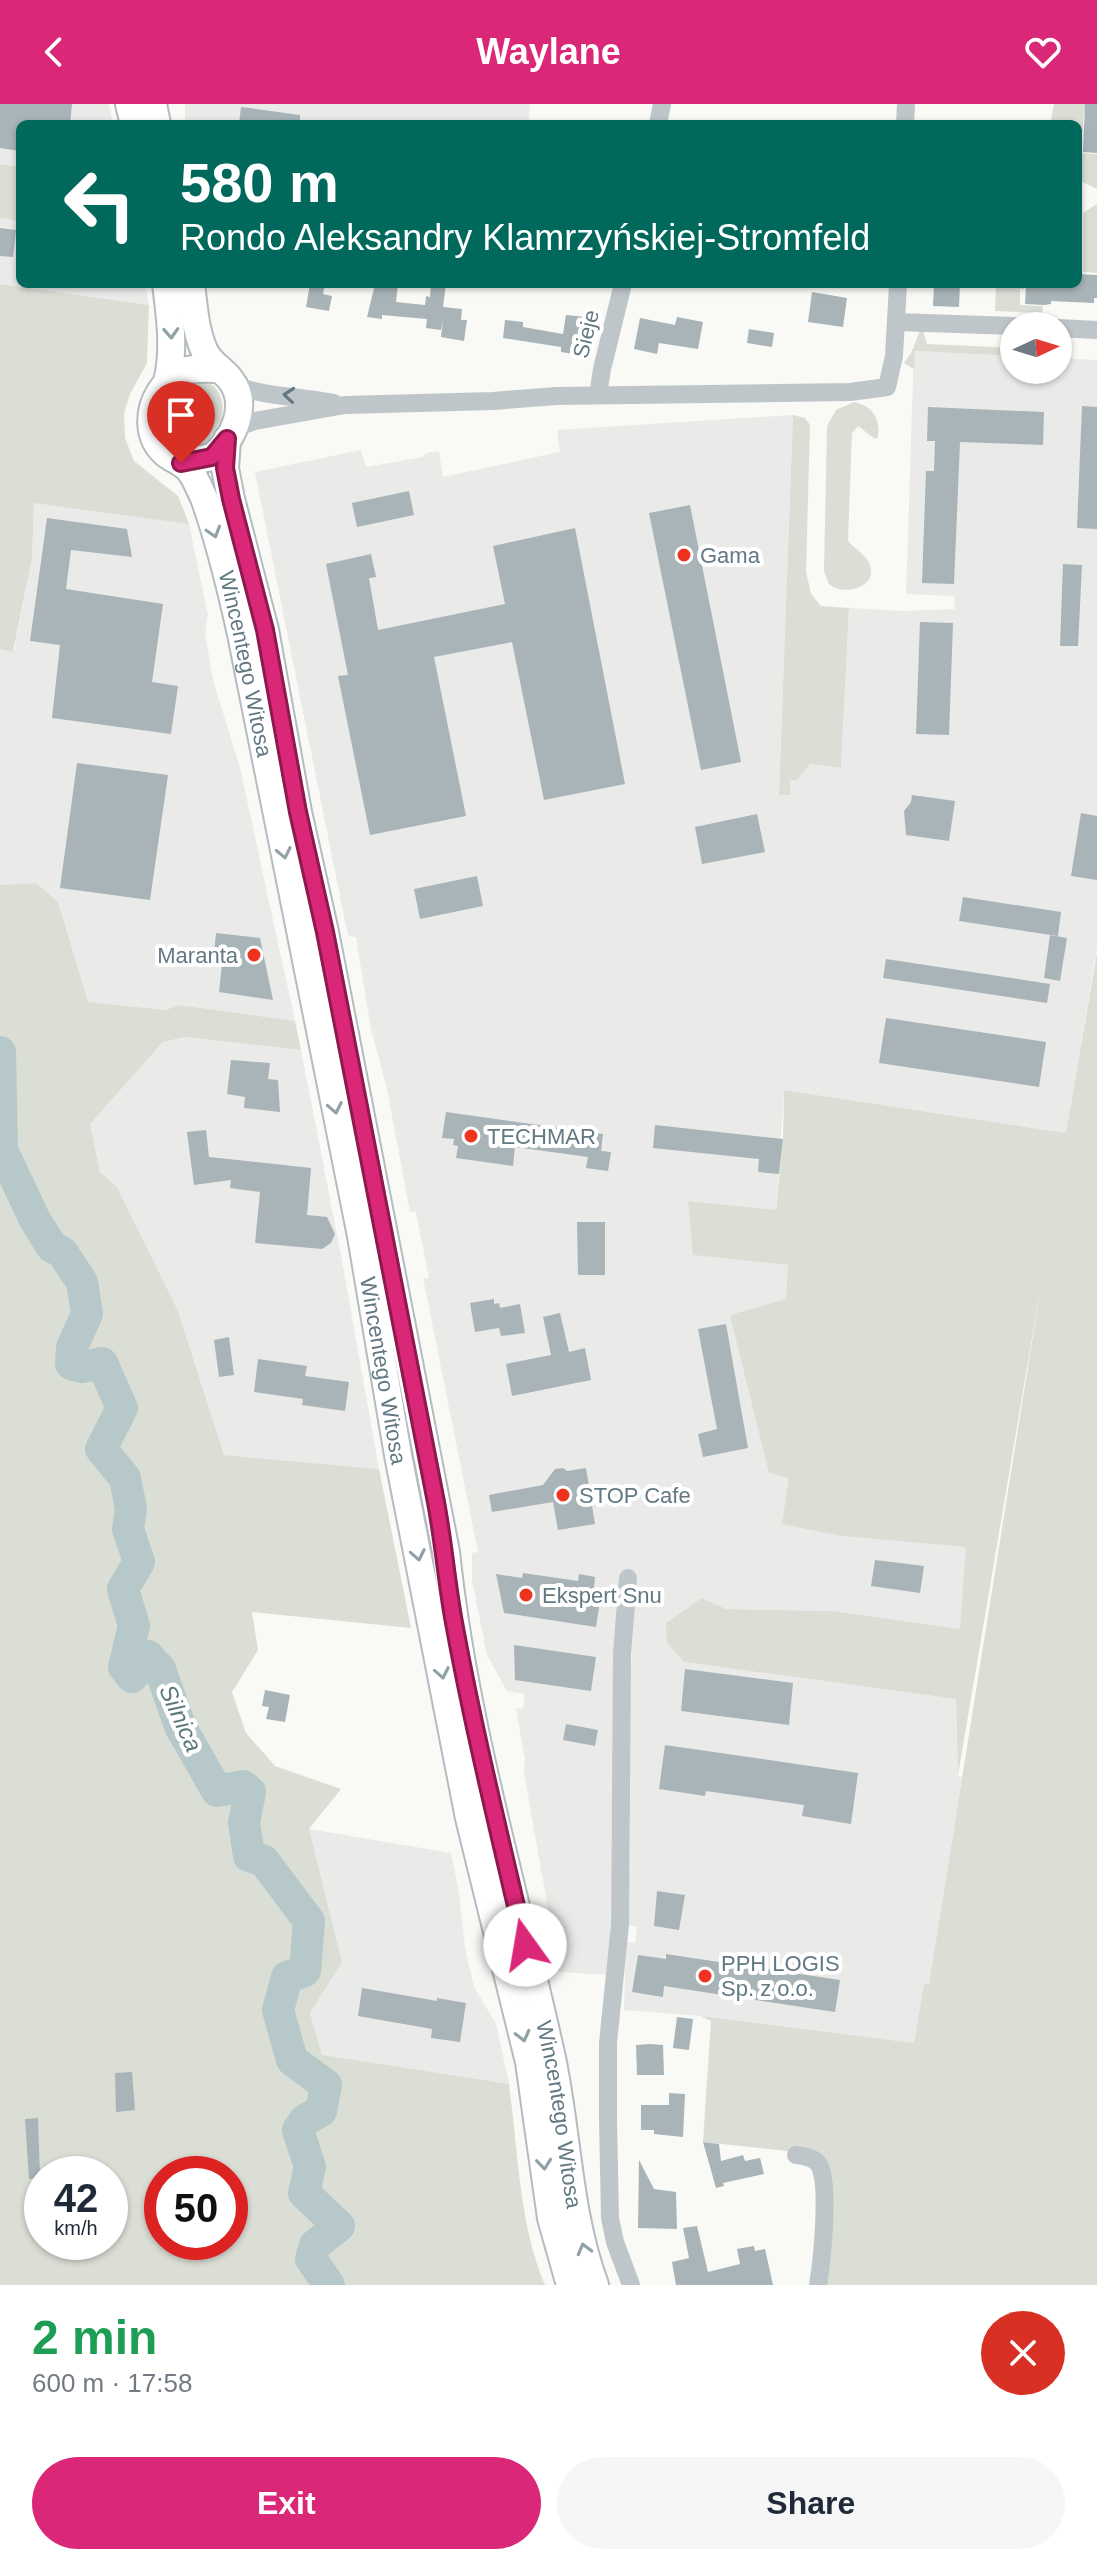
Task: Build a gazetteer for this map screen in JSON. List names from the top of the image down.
{
  "streets": {
    "main road": ["Wincentego Witosa"],
    "street": ["Sieje"]
  },
  "water": ["Silnica"],
  "places": [
    "Gama",
    "Maranta",
    "TECHMAR",
    "STOP Cafe",
    "Ekspert Snu",
    "PPH LOGIS Sp. z o.o."
  ],
  "north": "right",
  "page": {
    "header": "Waylane",
    "turn": ["580 m", "Rondo Aleksandry Klamrzyńskiej-Stromfeld"],
    "speed": "42 km/h",
    "limit": "50",
    "heading": ["2 min", "600 m · 17:58"],
    "buttons": ["Exit", "Share"]
  }
}
